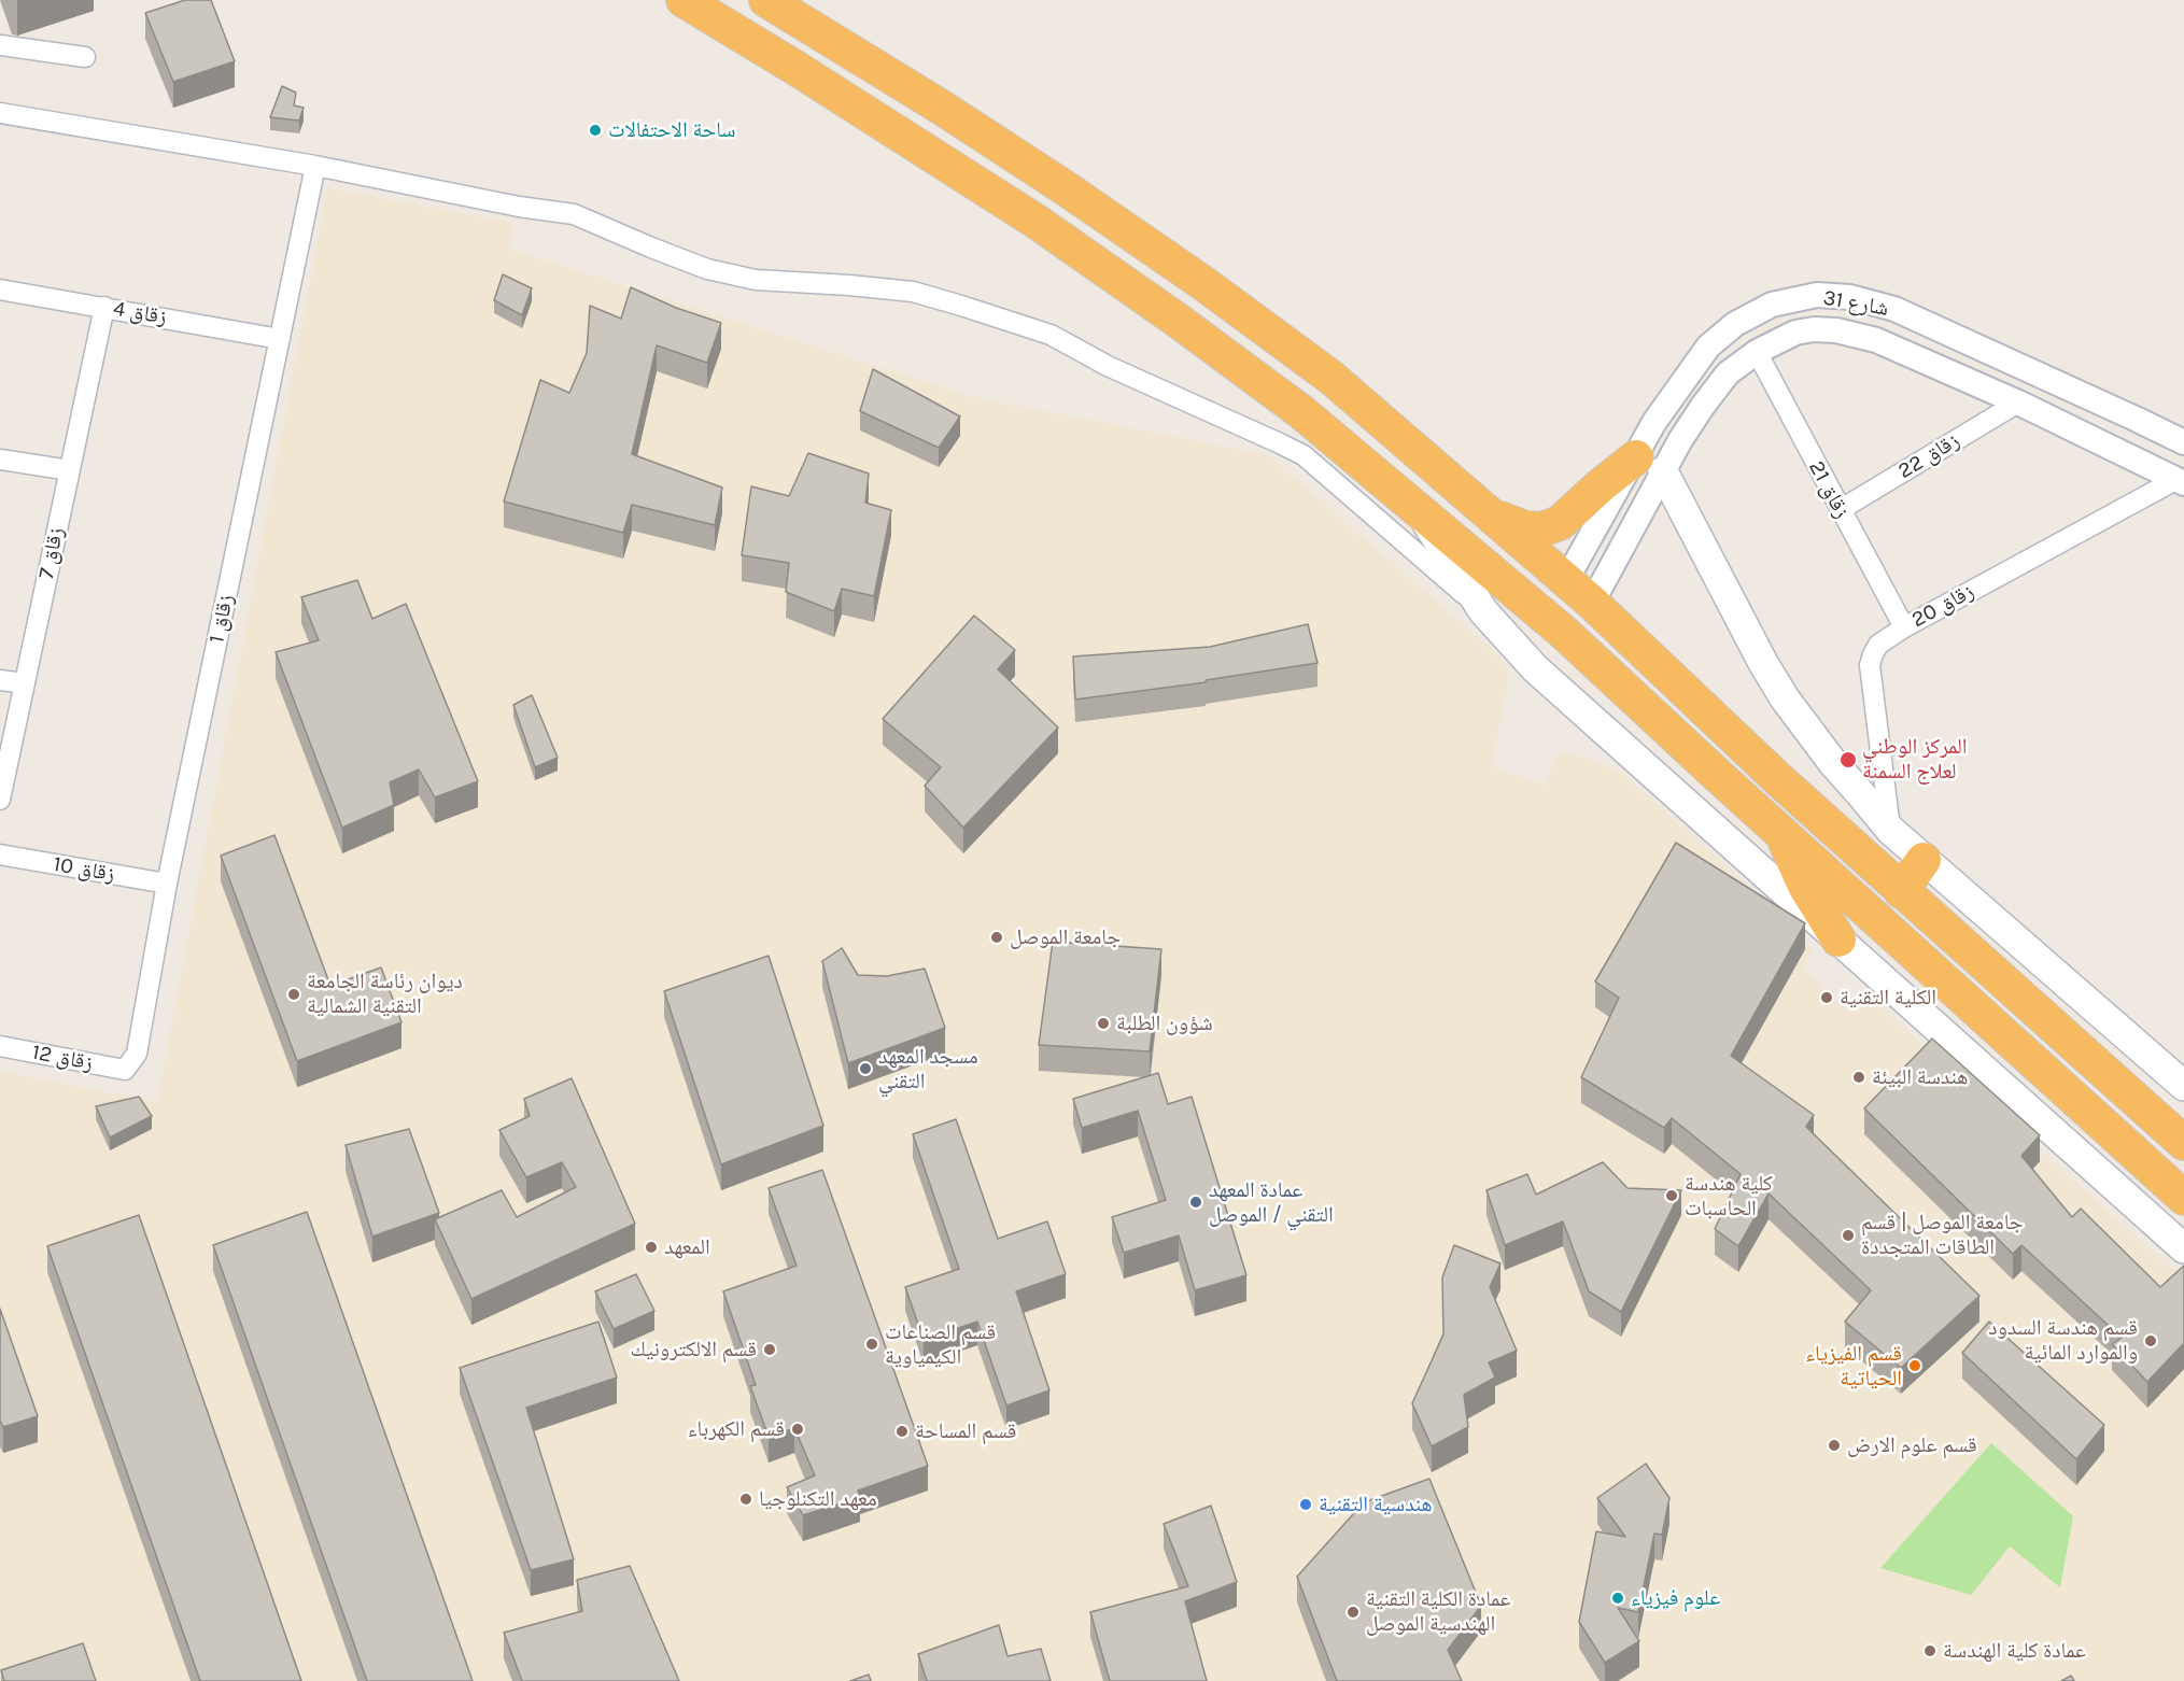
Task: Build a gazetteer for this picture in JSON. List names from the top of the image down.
{
  "streets": {
    "street": [
      "شارع 31",
      "زقاق 4",
      "زقاق 22",
      "زقاق 21",
      "زقاق 7",
      "زقاق 20",
      "زقاق 1",
      "زقاق 10",
      "زقاق 12"
    ]
  },
  "crossings": [
    ["شارع 31", "زقاق 22"],
    ["شارع 31", "زقاق 21"],
    ["شارع 31", "زقاق 20"],
    ["زقاق 4", "زقاق 7"],
    ["زقاق 4", "زقاق 1"],
    ["زقاق 22", "زقاق 21"],
    ["زقاق 21", "زقاق 20"],
    ["زقاق 1", "زقاق 10"],
    ["زقاق 1", "زقاق 12"]
  ],
  "places": [
    "ساحة الاحتفالات",
    "المركز الوطني لعلاج السمنة",
    "جامعة الموصل",
    "ديوان رئاسة الجامعة التقنية الشمالية",
    "الكلية التقنية",
    "شؤون الطلبة",
    "مسجد المعهد التقني",
    "هندسة البيئة",
    "كلية هندسة الحاسبات",
    "عمادة المعهد التقني / الموصل",
    "جامعة الموصل | قسم الطاقات المتجددة",
    "المعهد",
    "قسم هندسة السدود والموارد المائية",
    "قسم الصناعات الكيمياوية",
    "قسم الالكترونيك",
    "قسم الفيزياء الحياتية",
    "قسم الكهرباء",
    "قسم المساحة",
    "قسم علوم الارض",
    "معهد التكنلوجيا",
    "هندسية التقنية",
    "علوم فيزياء",
    "عمادة الكلية التقنية الهندسية الموصل",
    "عمادة كلية الهندسة"
  ]
}
